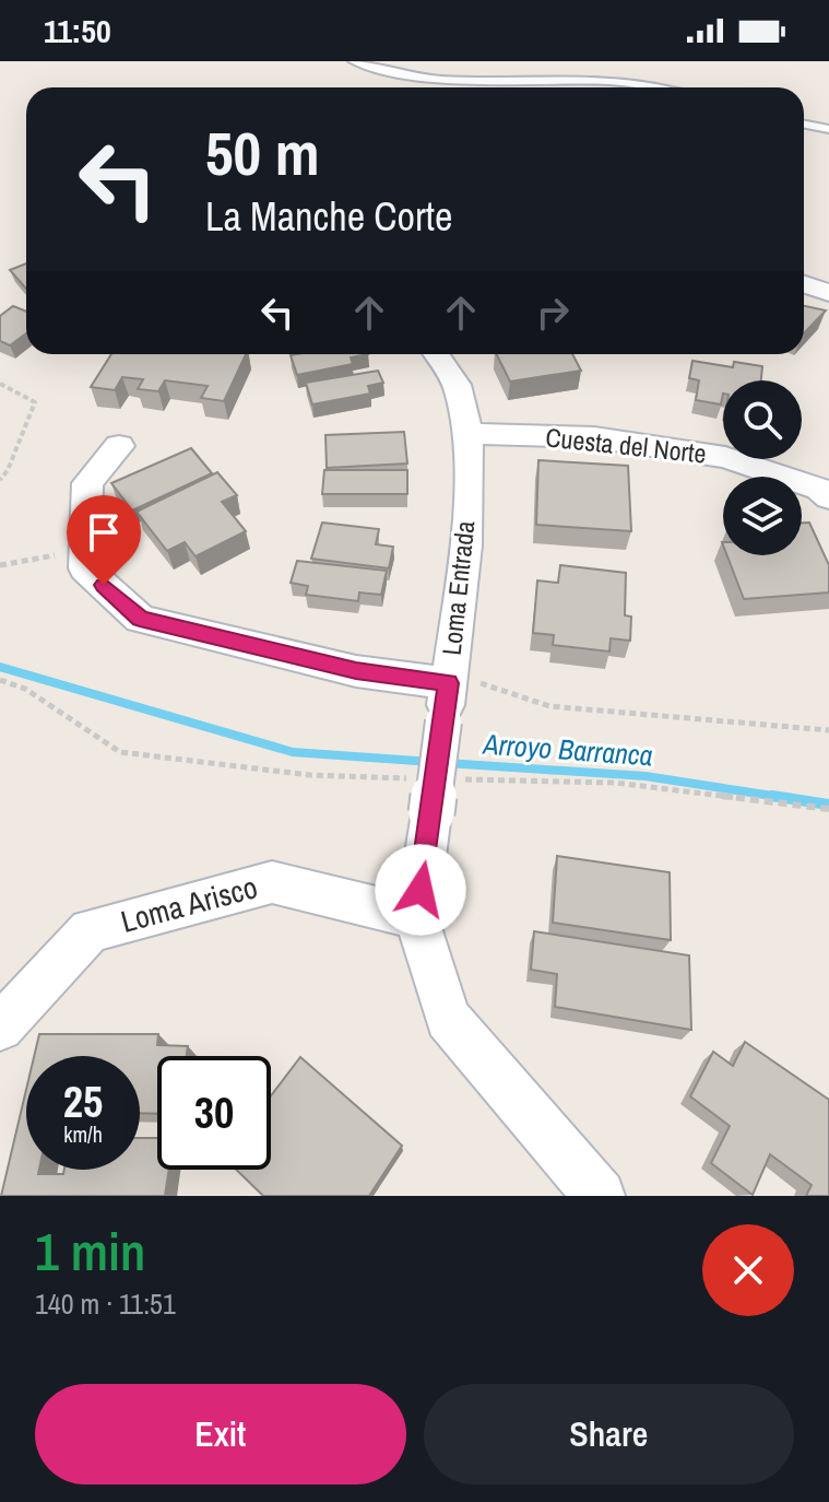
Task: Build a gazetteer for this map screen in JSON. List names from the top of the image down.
{
  "streets": {
    "street": ["Cuesta del Norte", "Loma Entrada", "Loma Arisco"]
  },
  "crossings": [
    ["Cuesta del Norte", "Loma Entrada"],
    ["Loma Entrada", "Loma Arisco"]
  ],
  "water": ["Arroyo Barranca"],
  "page": {
    "status": "11:50",
    "turn": ["50 m", "La Manche Corte"],
    "speed": "25 km/h",
    "limit": "30",
    "heading": ["1 min", "140 m · 11:51"],
    "buttons": ["Exit", "Share"]
  }
}
